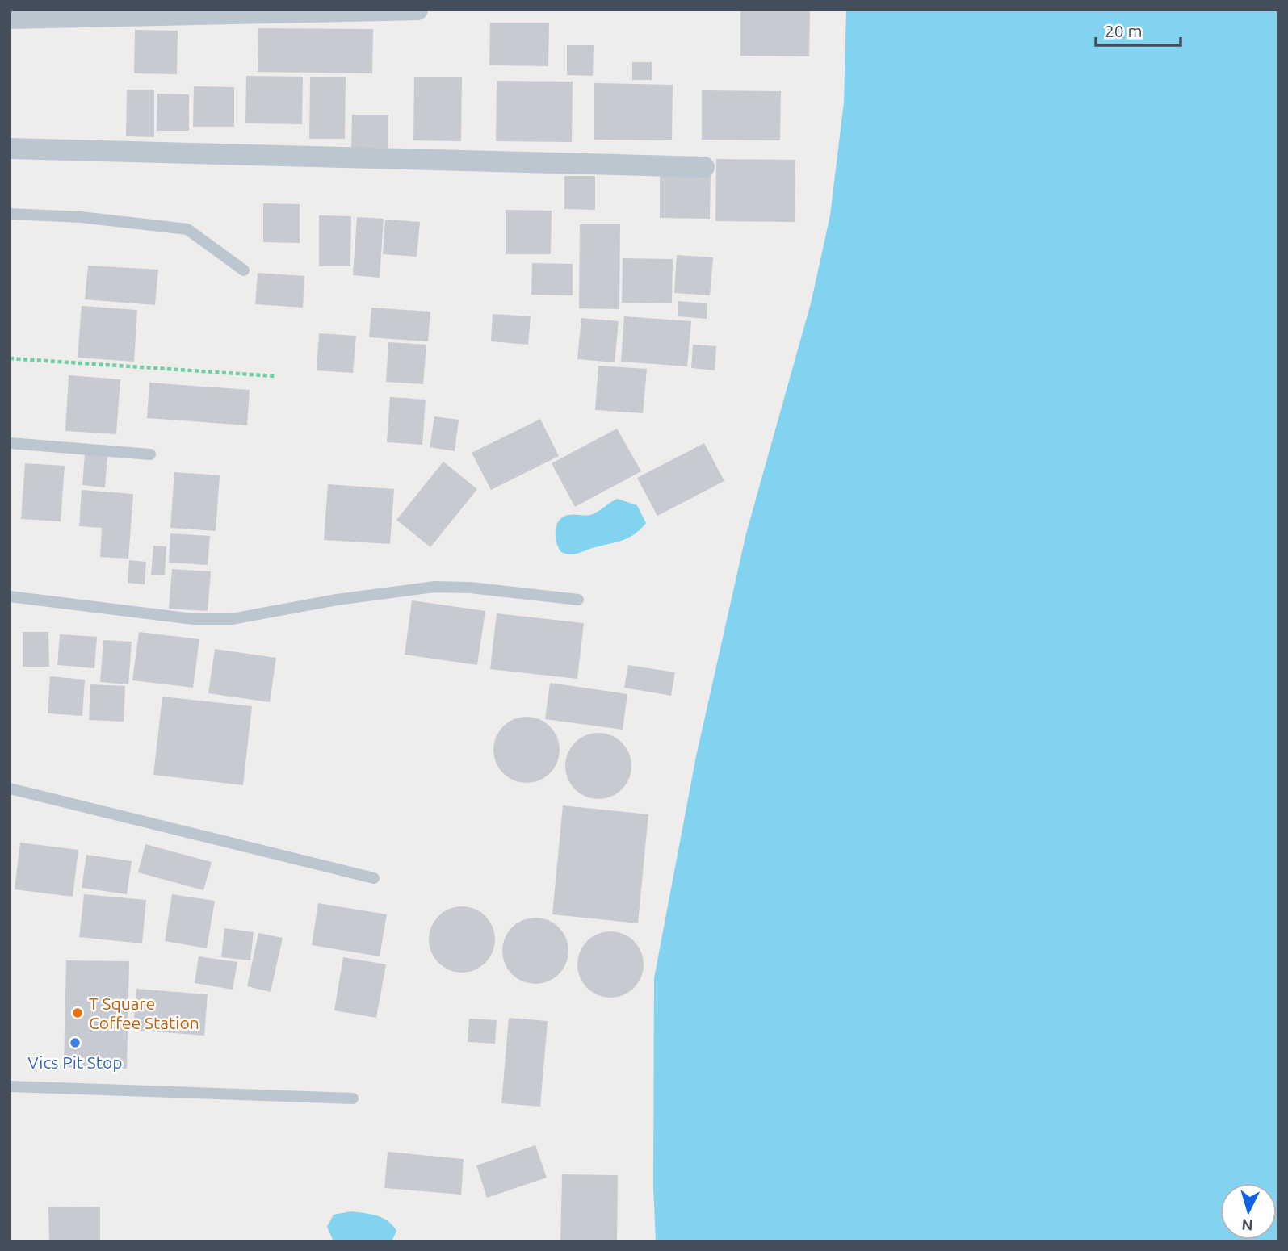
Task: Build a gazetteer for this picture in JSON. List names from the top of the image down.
{
  "places": ["T Square Coffee Station", "Vics Pit Stop"],
  "scale_bar": "20 m",
  "north": "bottom"
}
